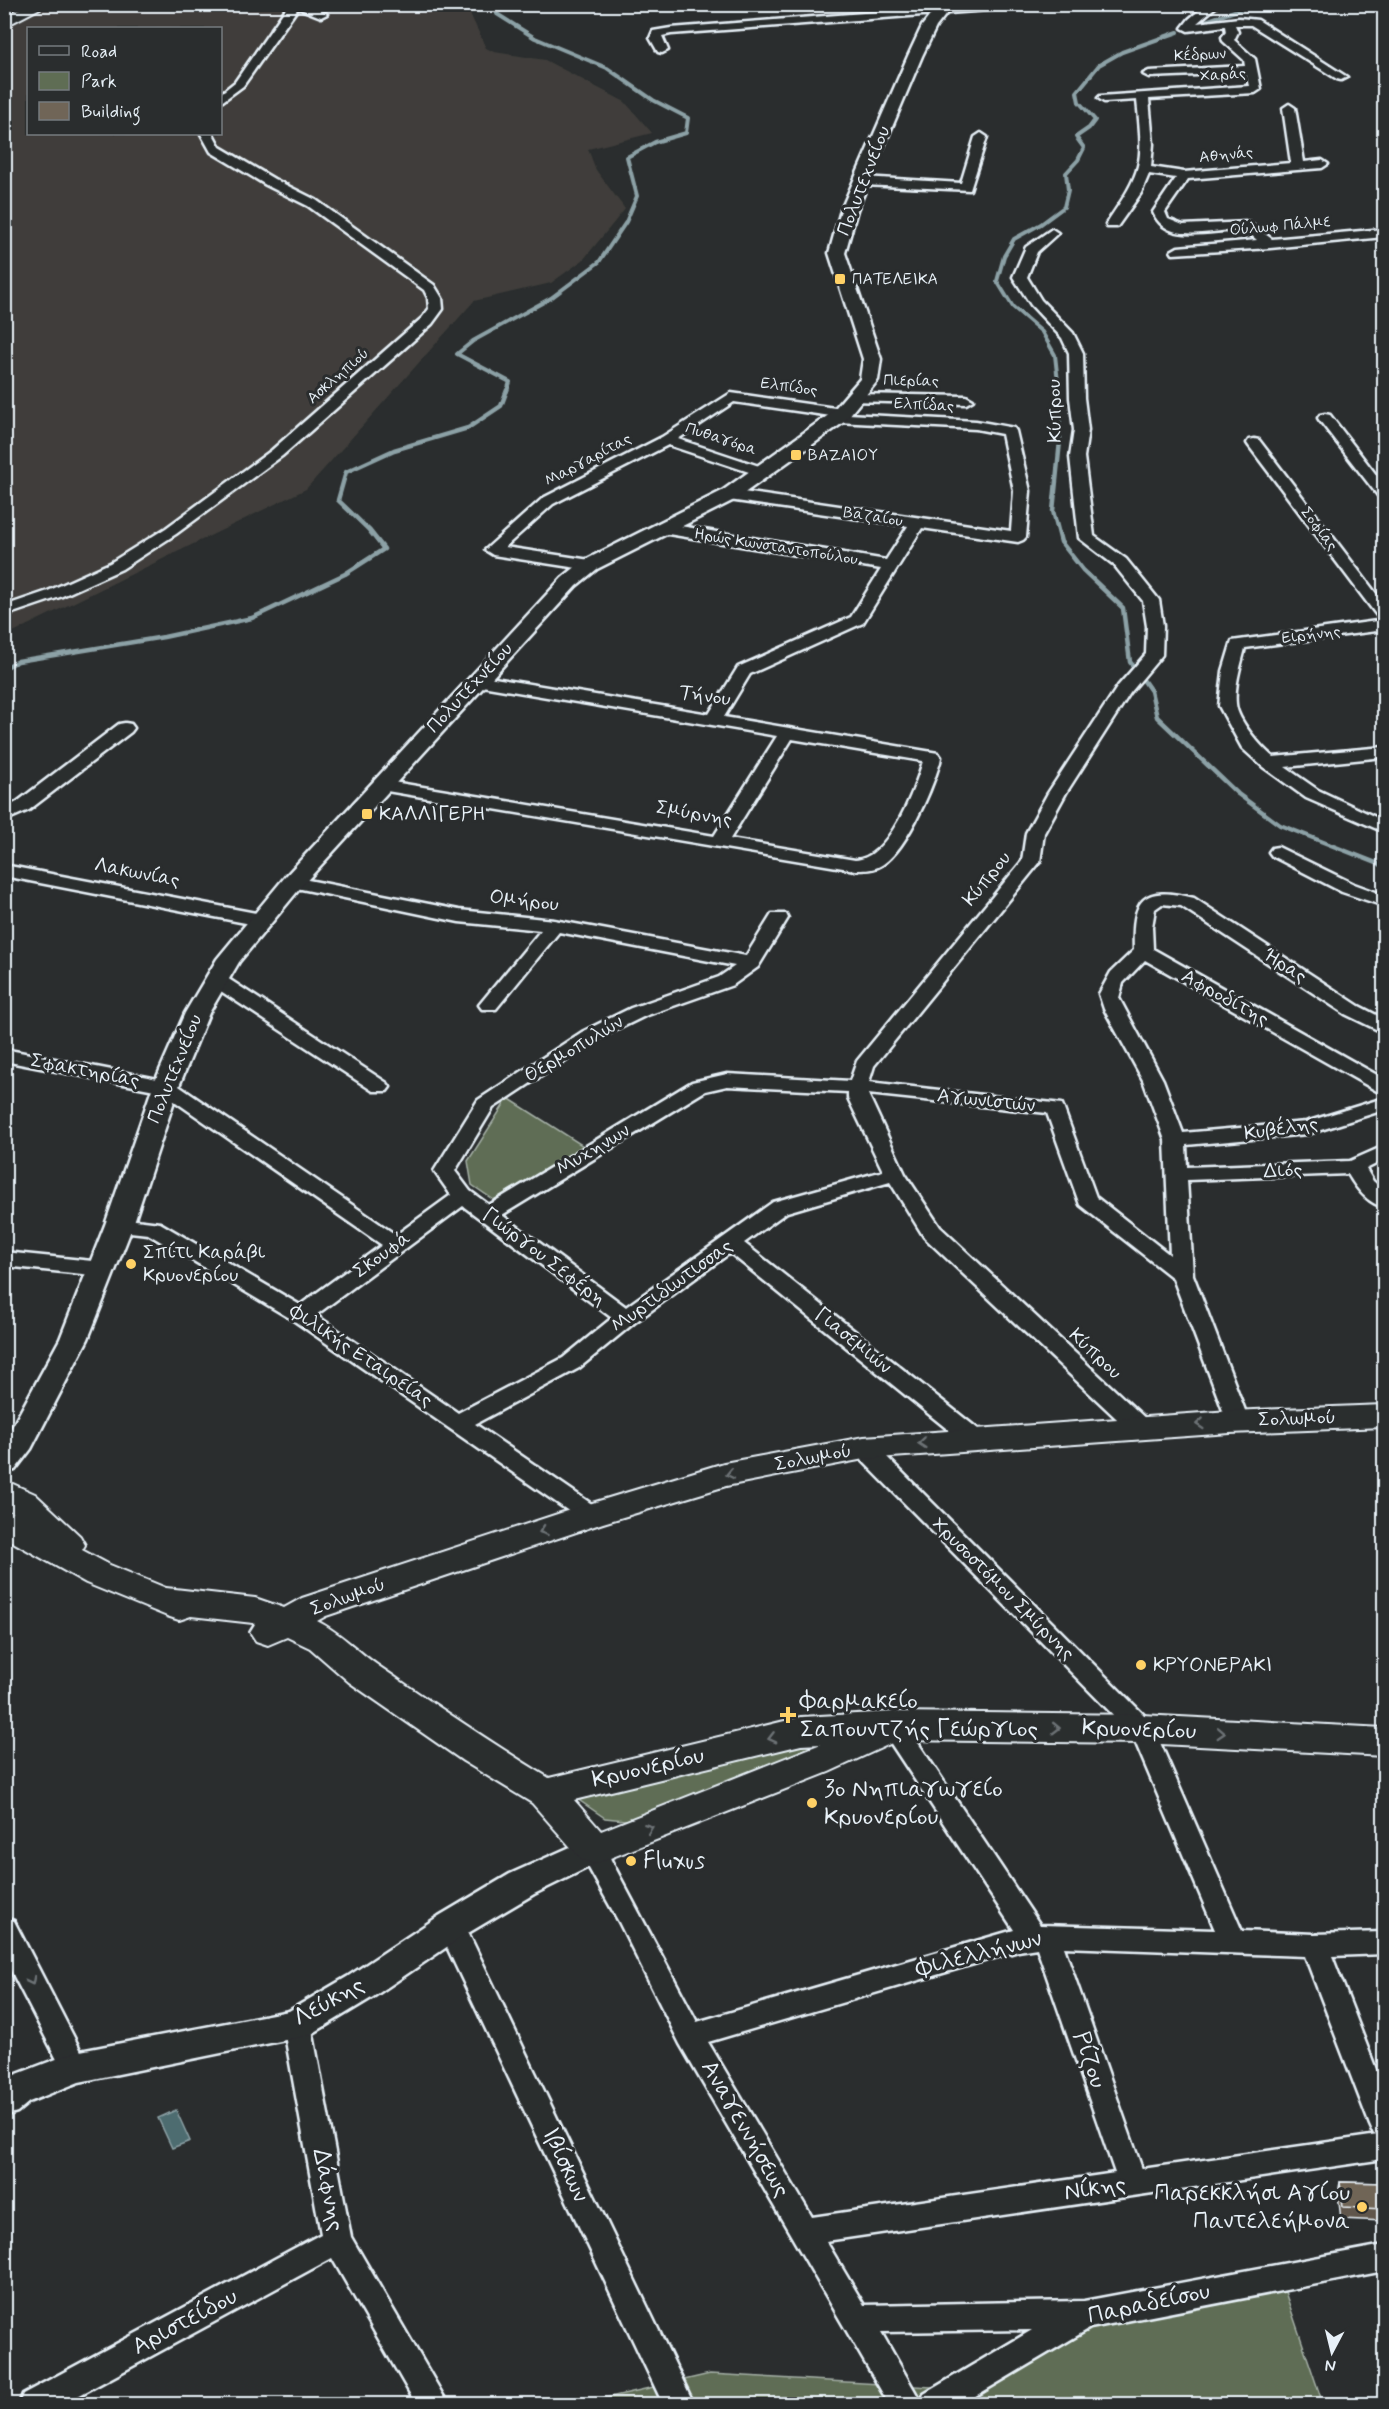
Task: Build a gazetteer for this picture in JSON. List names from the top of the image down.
{
  "streets": {
    "main road": ["Σολωμού", "Κρυονερίου"],
    "street": [
      "Κέδρων",
      "Χαράς",
      "Αθηνάς",
      "Πολυτεχνείου",
      "Ούλωφ Πάλμε",
      "Ασκληπιού",
      "Πιερίας",
      "Ελπίδος",
      "Ελπίδας",
      "Κύπρου",
      "Πυθαγόρα",
      "Μαργαρίτας",
      "Βαζαίου",
      "Σοφίας",
      "Ηρώς Κωνσταντοπούλου",
      "Ειρήνης",
      "Τήνου",
      "Σμύρνης",
      "Λακωνίας",
      "Ομήρου",
      "Ήρας",
      "Αφροδίτης",
      "Θερμοπυλών",
      "Σφακτηρίας",
      "Αγωνιστών",
      "Κυβέλης",
      "Μυχηνων",
      "Διός",
      "Σκουφά",
      "Γιώργου Σεφέρη",
      "Μυρτιδιωτισσας",
      "Γιασεμιών",
      "Φιλικής Εταιρείας",
      "Χρυσοστόμου Σμύρνης",
      "Φιλελλήνων",
      "Λεύκης",
      "Ρίζου",
      "Αναγεννήσεως",
      "Ιβίσκων",
      "Νίκης",
      "Δάφνης",
      "Παραδείσου",
      "Αριστείδου"
    ]
  },
  "crossings": [
    ["Κέδρων", "Χαράς"],
    ["Αθηνάς", "Ούλωφ Πάλμε"],
    ["Πολυτεχνείου", "Πιερίας"],
    ["Πολυτεχνείου", "Ελπίδος"],
    ["Πολυτεχνείου", "Ελπίδας"],
    ["Πολυτεχνείου", "Πυθαγόρα"],
    ["Πολυτεχνείου", "Μαργαρίτας"],
    ["Πολυτεχνείου", "Βαζαίου"],
    ["Πολυτεχνείου", "Ηρώς Κωνσταντοπούλου"],
    ["Πολυτεχνείου", "Τήνου"],
    ["Πολυτεχνείου", "Σμύρνης"],
    ["Πολυτεχνείου", "Λακωνίας"],
    ["Πολυτεχνείου", "Ομήρου"],
    ["Πολυτεχνείου", "Σφακτηρίας"],
    ["Πολυτεχνείου", "Φιλικής Εταιρείας"],
    ["Πιερίας", "Ελπίδος"],
    ["Πιερίας", "Ελπίδας"],
    ["Ελπίδος", "Ελπίδας"],
    ["Ελπίδος", "Μαργαρίτας"],
    ["Ελπίδας", "Βαζαίου"],
    ["Κύπρου", "Αγωνιστών"],
    ["Κύπρου", "Μυρτιδιωτισσας"],
    ["Κύπρου", "Σολωμού"],
    ["Πυθαγόρα", "Μαργαρίτας"],
    ["Τήνου", "Σμύρνης"],
    ["Ομήρου", "Θερμοπυλών"],
    ["Ήρας", "Αφροδίτης"],
    ["Θερμοπυλών", "Σκουφά"],
    ["Θερμοπυλών", "Γιώργου Σεφέρη"],
    ["Αγωνιστών", "Μυχηνων"],
    ["Μυχηνων", "Γιώργου Σεφέρη"],
    ["Σκουφά", "Γιώργου Σεφέρη"],
    ["Σκουφά", "Φιλικής Εταιρείας"],
    ["Γιώργου Σεφέρη", "Μυρτιδιωτισσας"],
    ["Μυρτιδιωτισσας", "Γιασεμιών"],
    ["Μυρτιδιωτισσας", "Φιλικής Εταιρείας"],
    ["Γιασεμιών", "Σολωμού"],
    ["Φιλικής Εταιρείας", "Σολωμού"],
    ["Σολωμού", "Χρυσοστόμου Σμύρνης"],
    ["Χρυσοστόμου Σμύρνης", "Κρυονερίου"],
    ["Κρυονερίου", "Λεύκης"],
    ["Κρυονερίου", "Ρίζου"],
    ["Κρυονερίου", "Αναγεννήσεως"],
    ["Φιλελλήνων", "Ρίζου"],
    ["Φιλελλήνων", "Αναγεννήσεως"],
    ["Λεύκης", "Αναγεννήσεως"],
    ["Λεύκης", "Ιβίσκων"],
    ["Λεύκης", "Δάφνης"],
    ["Ρίζου", "Νίκης"],
    ["Αναγεννήσεως", "Νίκης"],
    ["Δάφνης", "Αριστείδου"]
  ],
  "one_way": ["Σολωμού"],
  "places": {
    "transit": ["ΠΑΤΕΛΕΙΚΑ", "ΒΑΖΑΙΟΥ", "ΚΑΛΛΙΓΕΡΗ"],
    "other": [
      "Σπίτι Καράβι Κρυονερίου",
      "ΚΡΥΟΝΕΡΑΚΙ",
      "3ο Νηπιαγωγείο Κρυονερίου",
      "Fluxus",
      "Παρεκκλήσι Αγίου Παντελεήμονα"
    ],
    "health": ["Φαρμακείο Σαπουντζής Γεώργιος"]
  },
  "legend": ["Road", "Park", "Building"],
  "north": "bottom"
}
